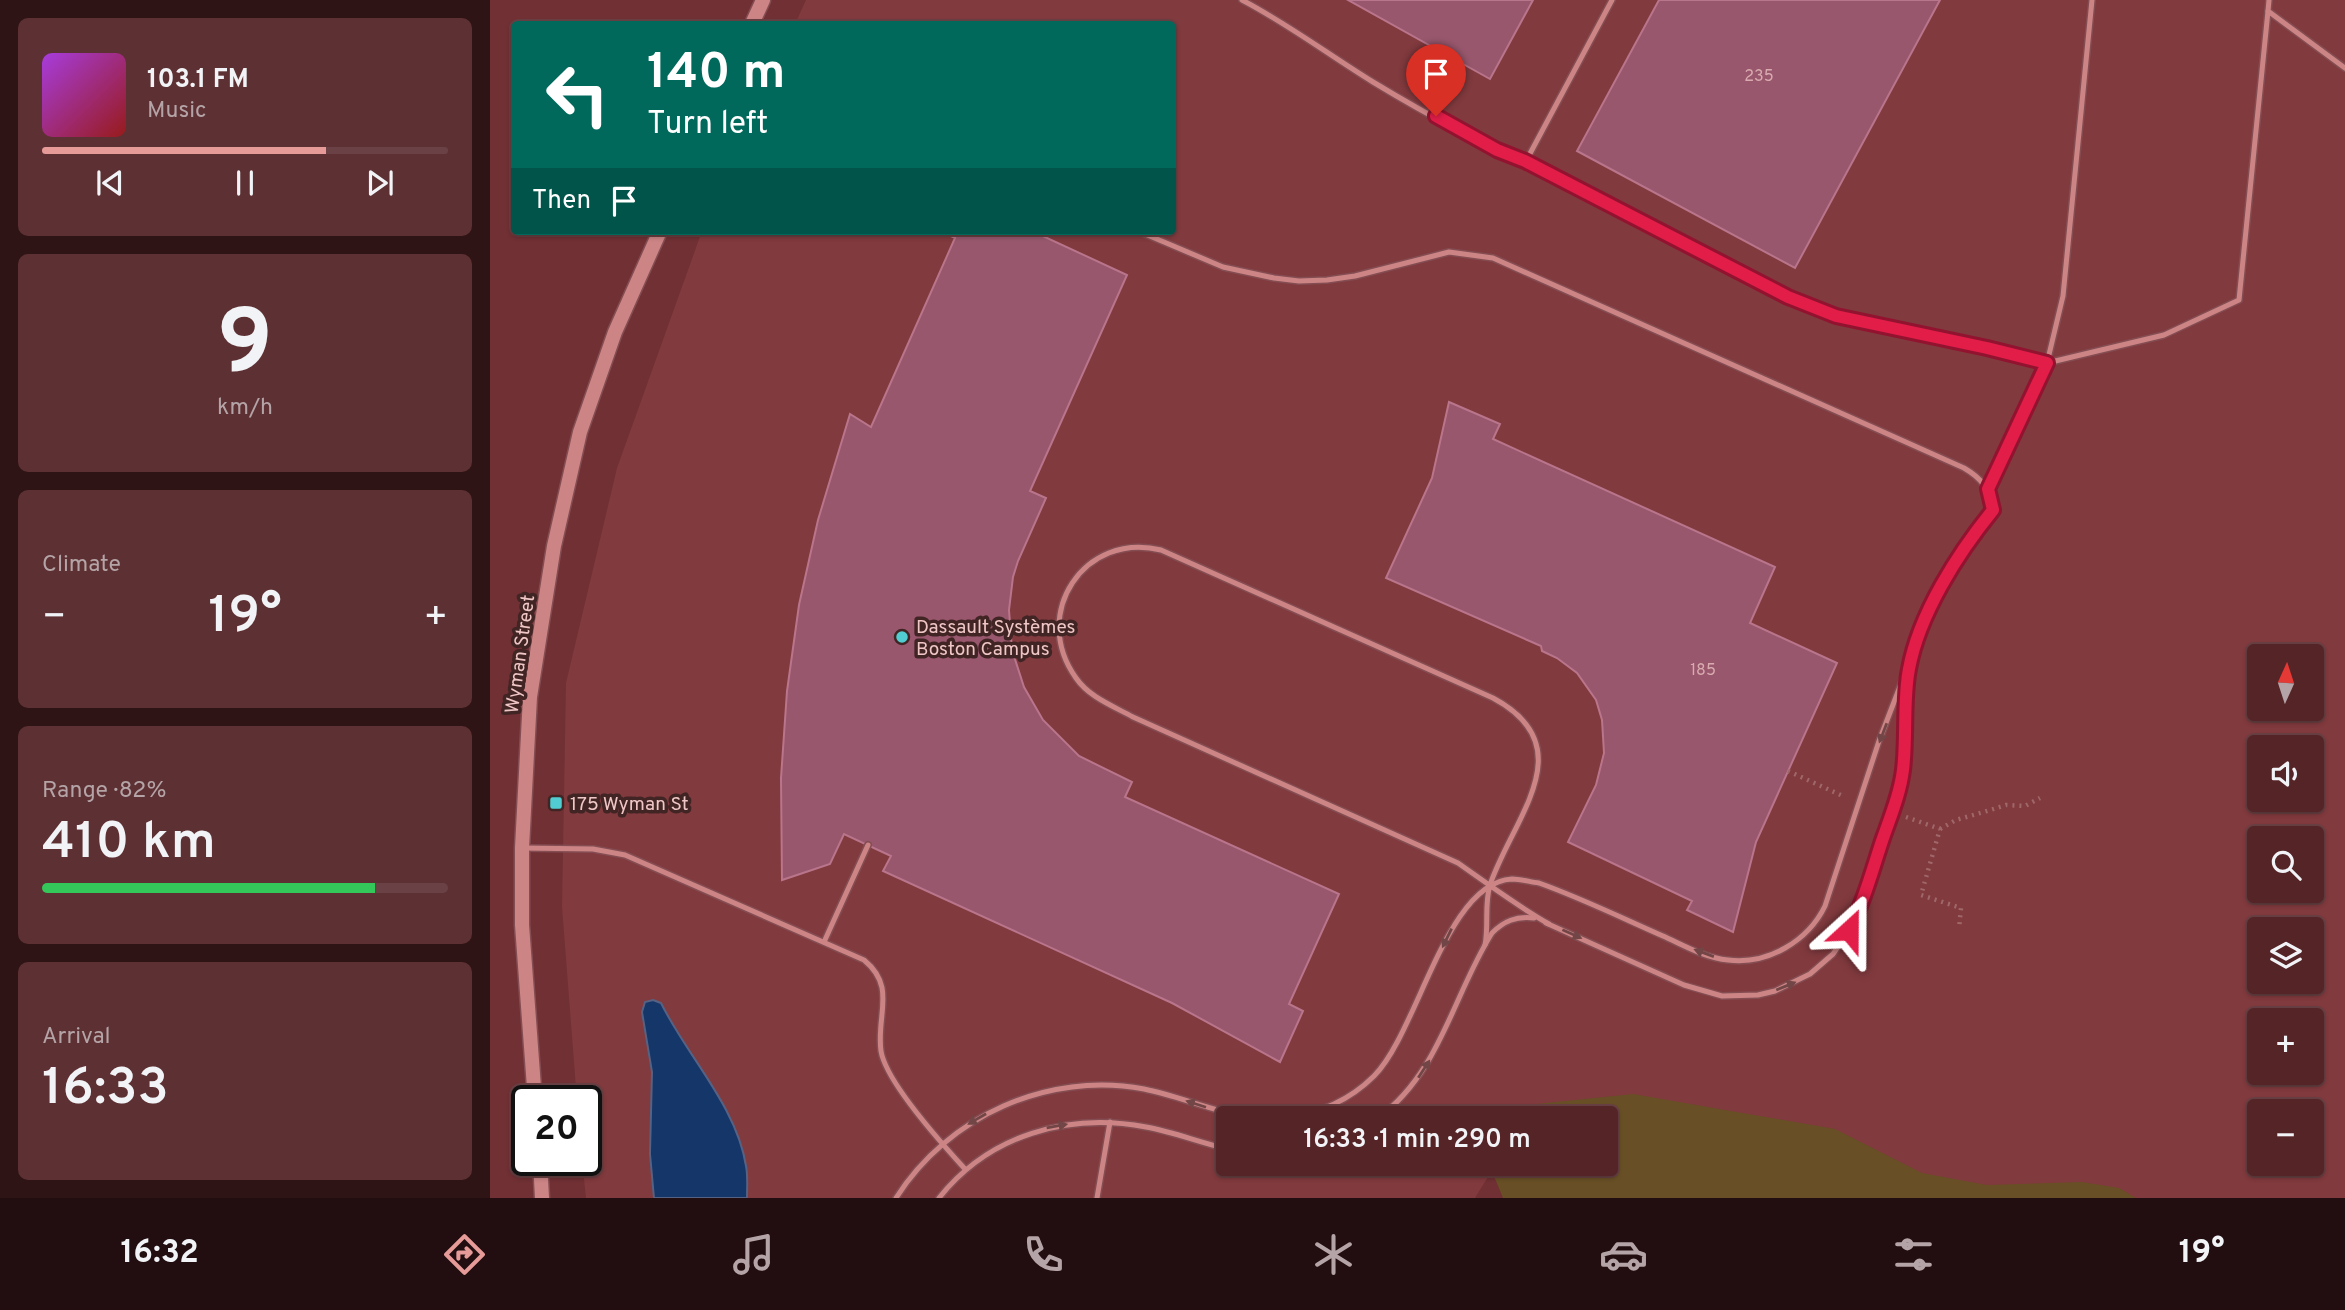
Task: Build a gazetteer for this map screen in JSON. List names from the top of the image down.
{
  "streets": {
    "main road": ["Wyman Street"]
  },
  "places": {
    "other": ["Dassault Systèmes Boston Campus"],
    "transit": ["175 Wyman St"]
  },
  "house_numbers": ["235", "185"],
  "north": "top",
  "page": {
    "turn": ["140 m", "Turn left"],
    "song": ["103.1 FM", "Music"],
    "then": "Then",
    "tile": [
      ["9", "km/h"],
      "Climate",
      ["Range · 82%", "410 km"],
      ["Arrival", "16:33"]
    ],
    "heat": ["−", "19°", "+"],
    "map_buttons": ["+", "−"],
    "limit": "20",
    "trip": "16:33 · 1 min · 290 m",
    "tabs": ["16:32", "19°"]
  }
}
